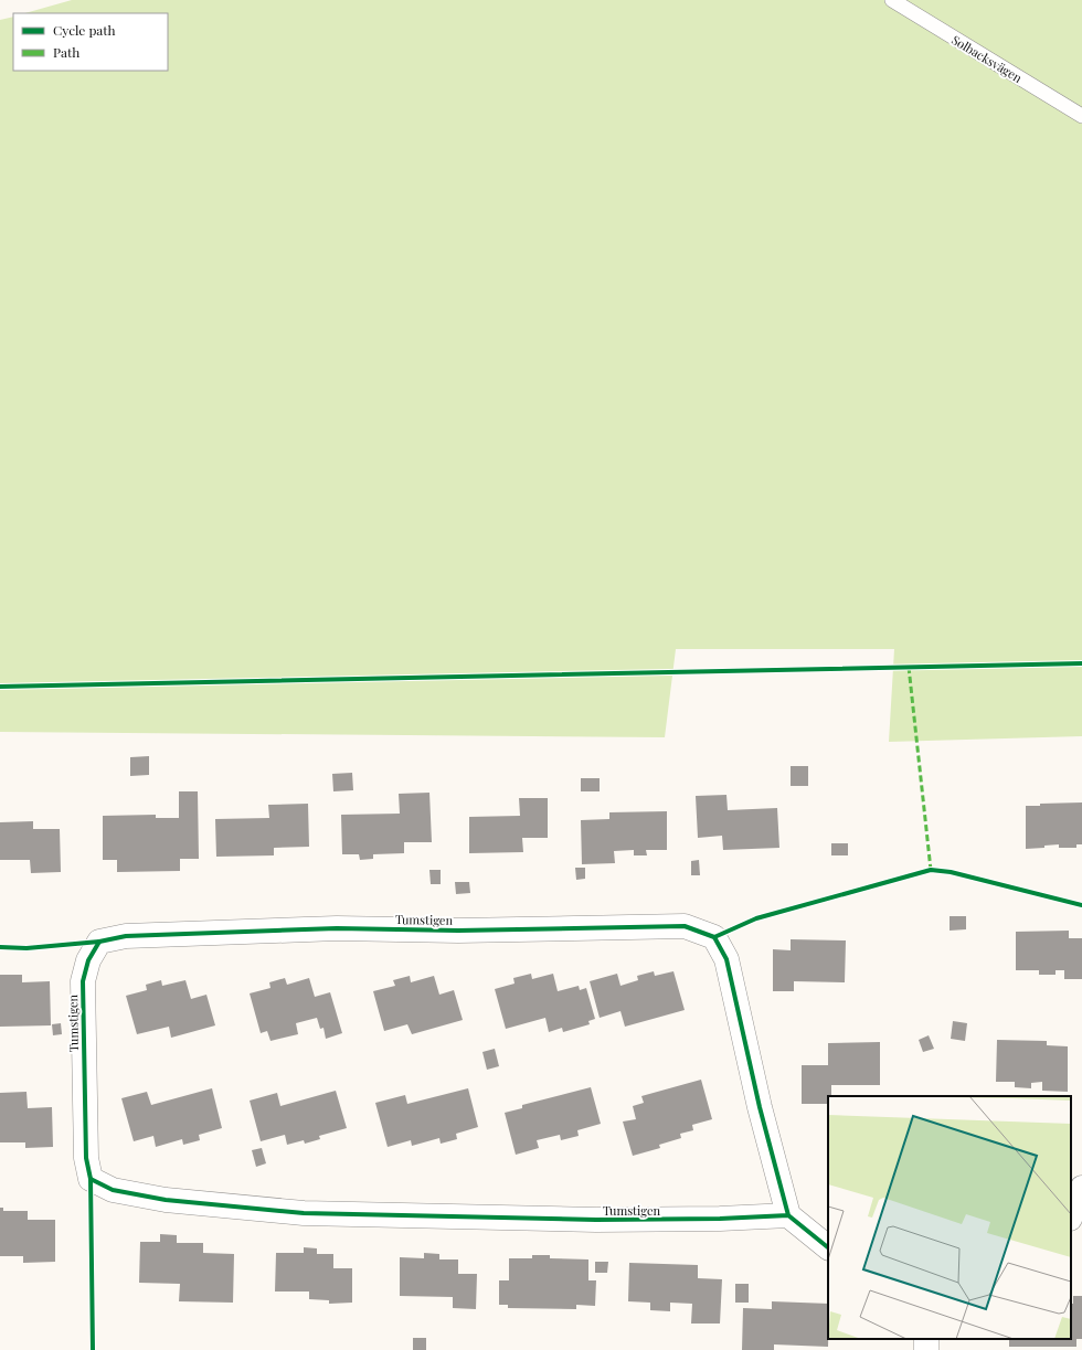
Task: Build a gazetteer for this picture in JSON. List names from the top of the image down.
{
  "streets": {
    "street": ["Tumstigen"],
    "lane": ["Solbacksvägen"]
  },
  "legend": ["Cycle path", "Path"]
}
